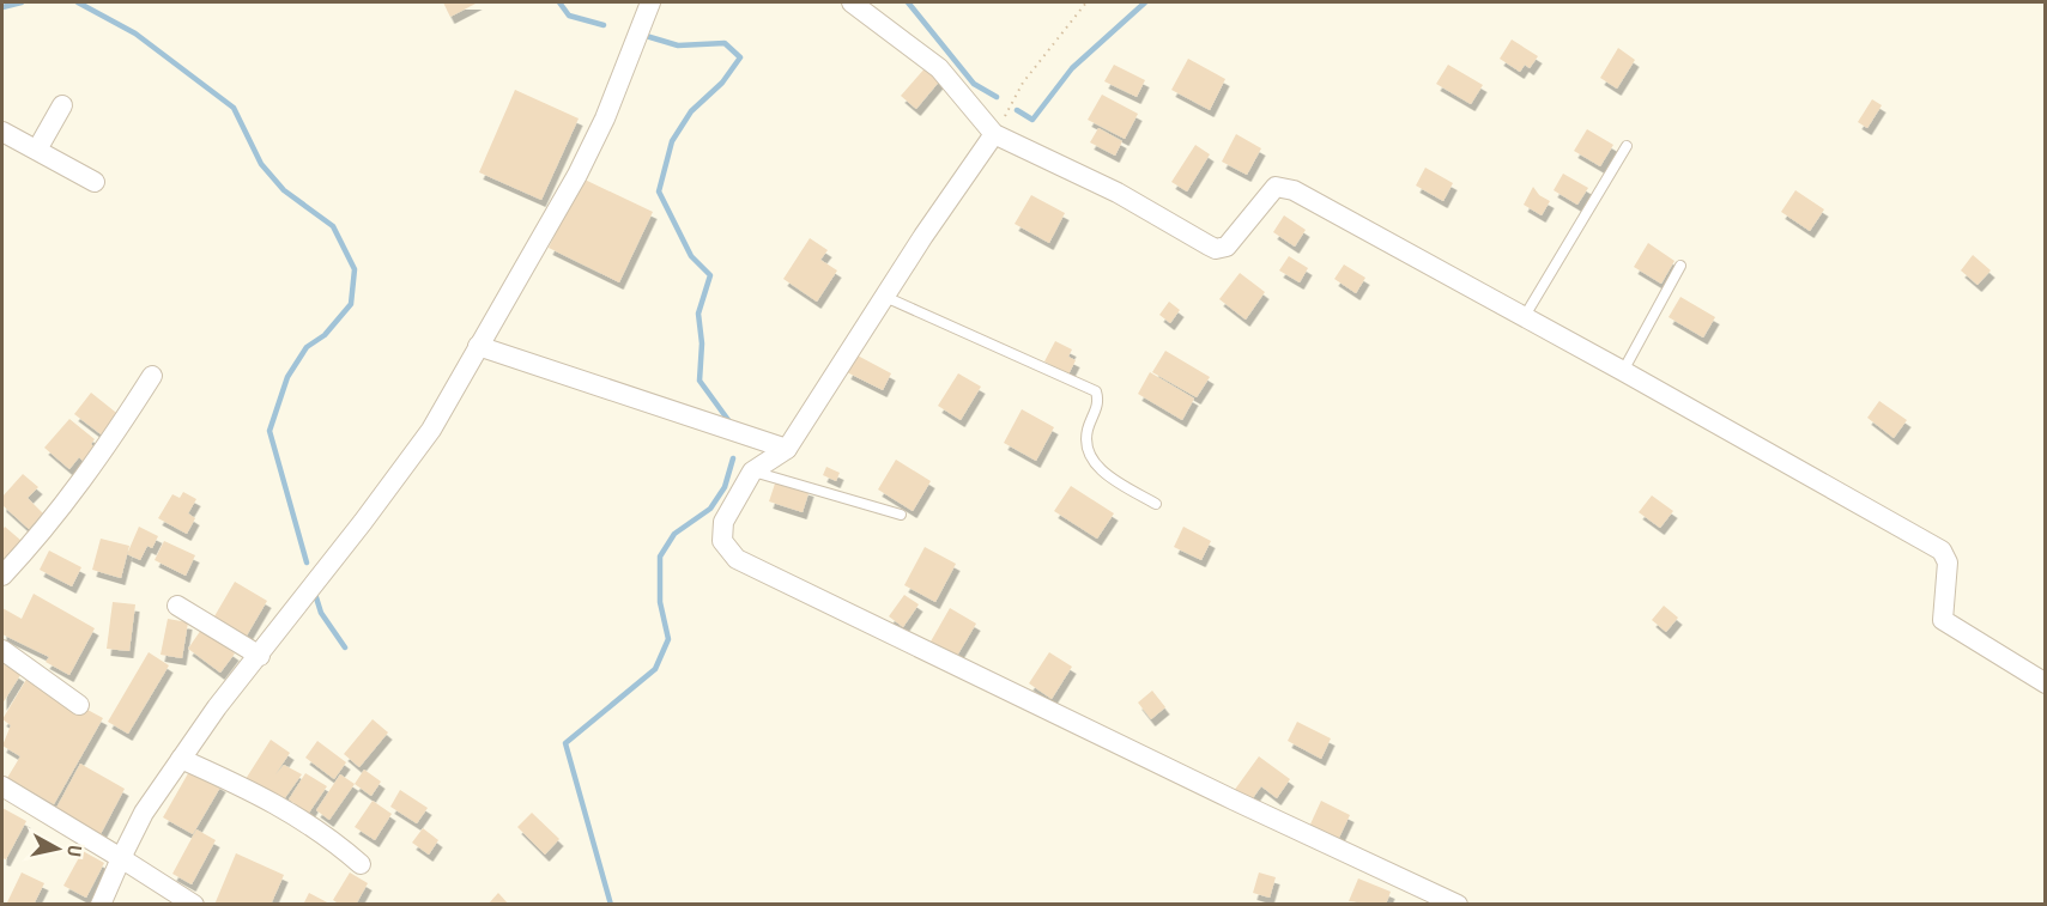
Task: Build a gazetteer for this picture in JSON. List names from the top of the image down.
{
  "north": "right"
}
